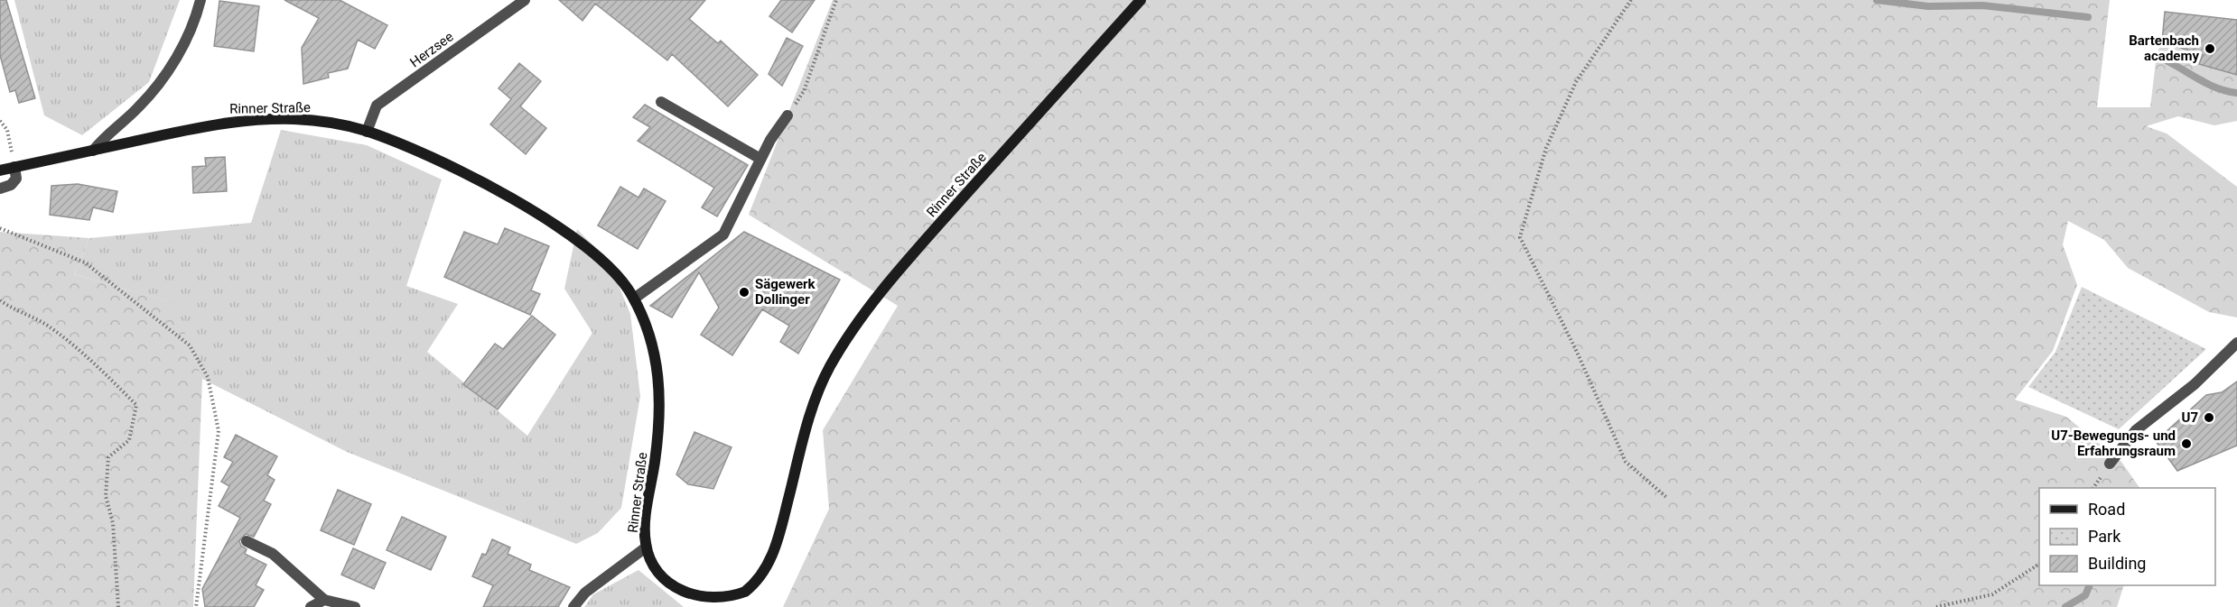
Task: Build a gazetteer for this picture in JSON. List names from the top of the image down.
{
  "streets": {
    "main road": ["Rinner Straße"],
    "street": ["Herzsee"]
  },
  "crossings": [
    ["Herzsee", "Rinner Straße"]
  ],
  "places": [
    "Bartenbach academy",
    "Sägewerk Dollinger",
    "U7",
    "U7-Bewegungs- und Erfahrungsraum"
  ],
  "legend": ["Road", "Park", "Building"]
}
